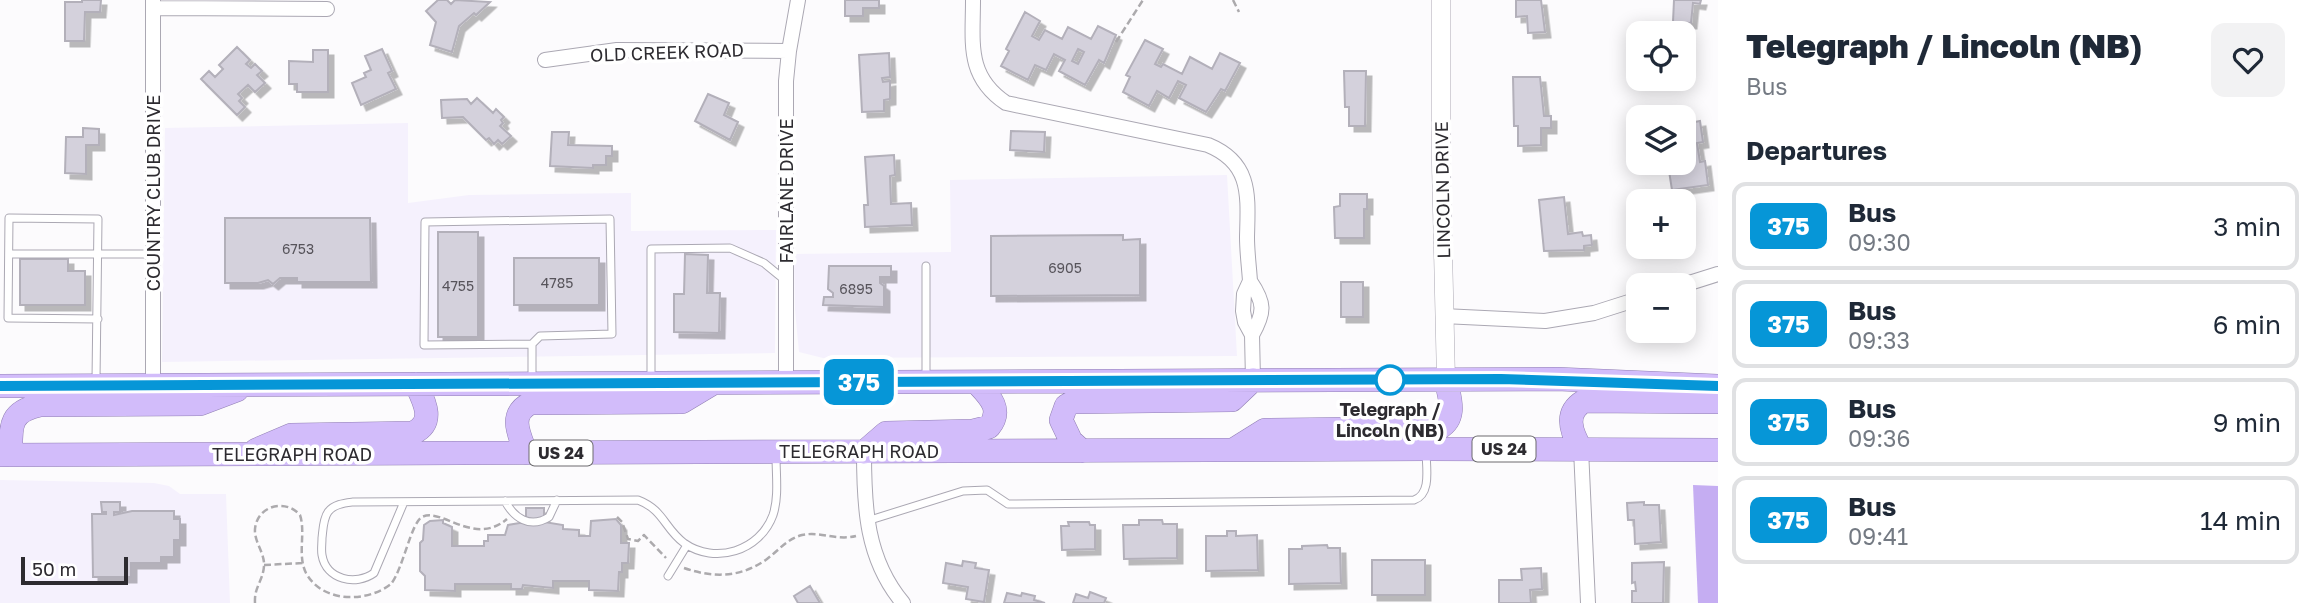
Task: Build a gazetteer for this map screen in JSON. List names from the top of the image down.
{
  "streets": {
    "highway": ["US 24", "TELEGRAPH ROAD"],
    "street": [
      "OLD CREEK ROAD",
      "LINCOLN DRIVE",
      "FAIRLANE DRIVE",
      "COUNTRY CLUB DRIVE"
    ]
  },
  "crossings": [
    ["OLD CREEK ROAD", "FAIRLANE DRIVE"]
  ],
  "places": ["Telegraph / Lincoln (NB)"],
  "lines": ["bus line 375"],
  "house_numbers": [
    "6753",
    "6905",
    "4785",
    "4755",
    "6895"
  ],
  "scale_bar": "50 m",
  "page": {
    "on_map": "375",
    "heading": [
      ["Telegraph / Lincoln (NB)", "Bus"],
      "Departures"
    ],
    "map_buttons": ["+", "−"],
    "list": [
      {
        "mark": "375",
        "name": "Bus",
        "note": "09:30",
        "value": "3 min"
      },
      {
        "mark": "375",
        "name": "Bus",
        "note": "09:33",
        "value": "6 min"
      },
      {
        "mark": "375",
        "name": "Bus",
        "note": "09:36",
        "value": "9 min"
      },
      {
        "mark": "375",
        "name": "Bus",
        "note": "09:41",
        "value": "14 min"
      }
    ],
    "scale": "50 m"
  }
}
